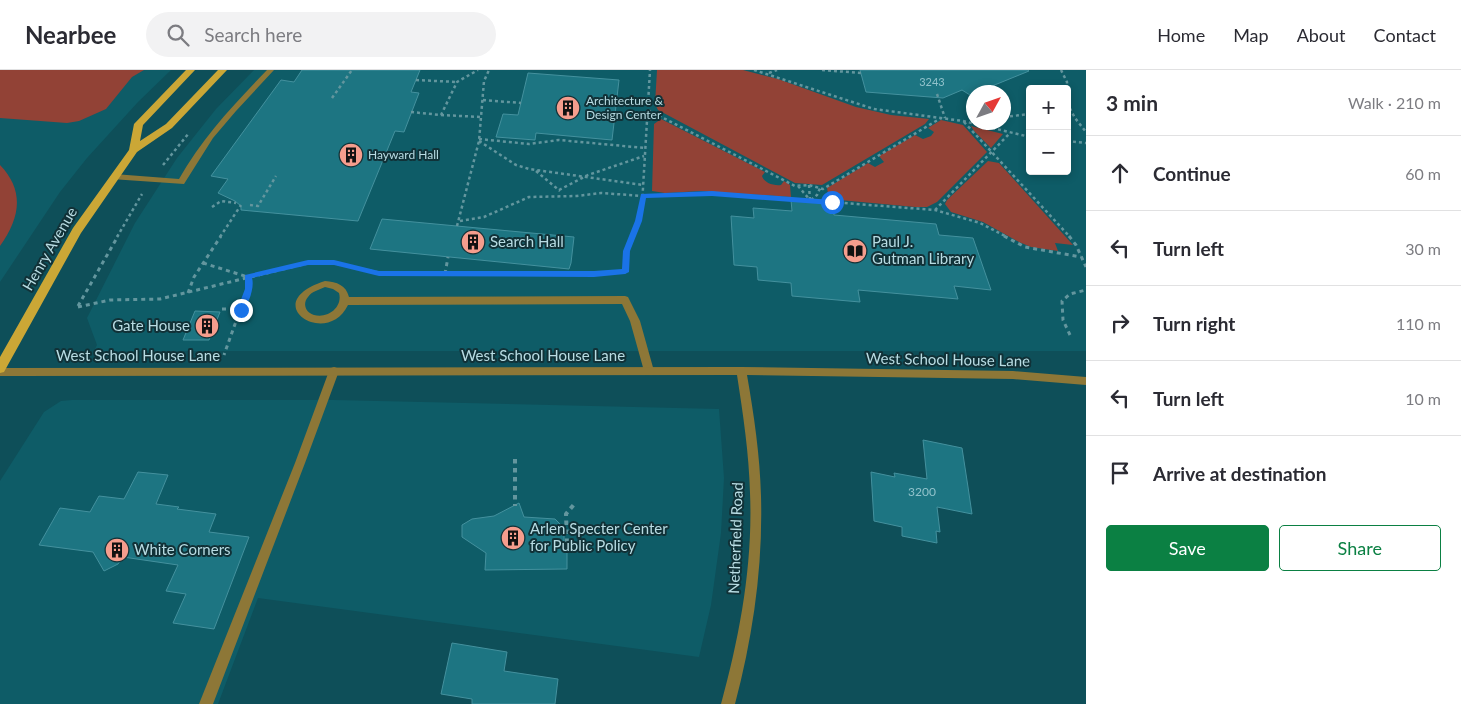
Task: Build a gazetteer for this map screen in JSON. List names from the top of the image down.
{
  "streets": {
    "main road": ["Henry Avenue"],
    "street": ["West School House Lane", "Netherfield Road"]
  },
  "crossings": [
    ["Henry Avenue", "West School House Lane"],
    ["West School House Lane", "Netherfield Road"]
  ],
  "places": {
    "building": [
      "Architecture & Design Center",
      "Hayward Hall",
      "Search Hall",
      "Gate House",
      "Arlen Specter Center for Public Policy",
      "White Corners"
    ],
    "library": ["Paul J. Gutman Library"]
  },
  "house_numbers": ["3243", "3200"],
  "north": "top right",
  "page": {
    "header": "Nearbee",
    "search": "Search here",
    "nav": [
      "Home",
      "Map",
      "About",
      "Contact"
    ],
    "heading": ["3 min", "Walk · 210 m"],
    "map_buttons": ["+", "−"],
    "list": [
      ["Continue", "60 m"],
      ["Turn left", "30 m"],
      ["Turn right", "110 m"],
      ["Turn left", "10 m"],
      "Arrive at destination"
    ],
    "buttons": ["Save", "Share"]
  }
}
